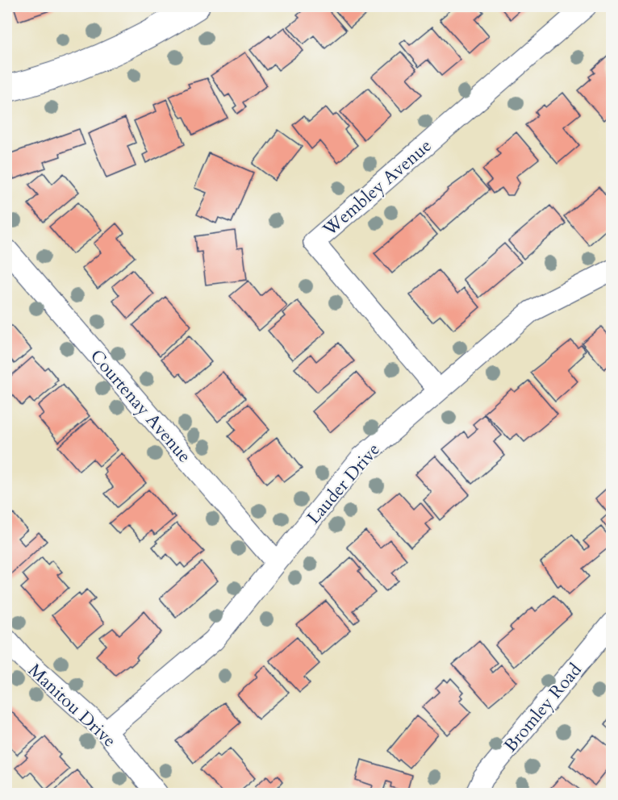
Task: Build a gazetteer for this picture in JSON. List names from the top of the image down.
{
  "streets": {
    "street": [
      "Wembley Avenue",
      "Courtenay Avenue",
      "Lauder Drive",
      "Manitou Drive",
      "Bromley Road"
    ]
  },
  "crossings": [
    ["Wembley Avenue", "Lauder Drive"],
    ["Courtenay Avenue", "Lauder Drive"],
    ["Lauder Drive", "Manitou Drive"]
  ]
}
